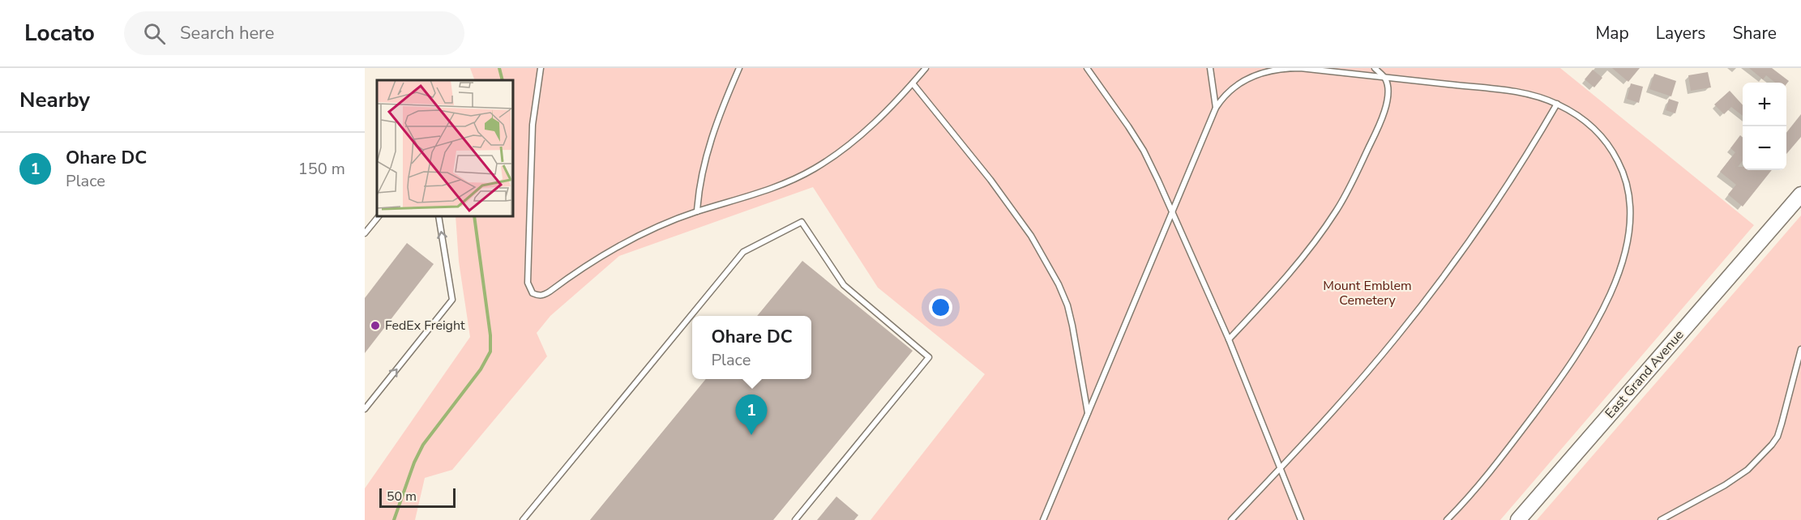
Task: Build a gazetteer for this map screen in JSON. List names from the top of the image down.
{
  "streets": {
    "main road": ["East Grand Avenue"]
  },
  "parks": ["Mount Emblem Cemetery"],
  "places": ["FedEx Freight"],
  "scale_bar": "50 m",
  "page": {
    "header": "Locato",
    "search": "Search here",
    "nav": ["Map", "Layers", "Share"],
    "heading": "Nearby",
    "map_buttons": ["+", "−"],
    "list": [
      {
        "mark": "1",
        "name": "Ohare DC",
        "note": "Place",
        "value": "150 m"
      }
    ],
    "popup": ["Ohare DC", "Place"],
    "pins": "1",
    "scale": "50 m"
  }
}
